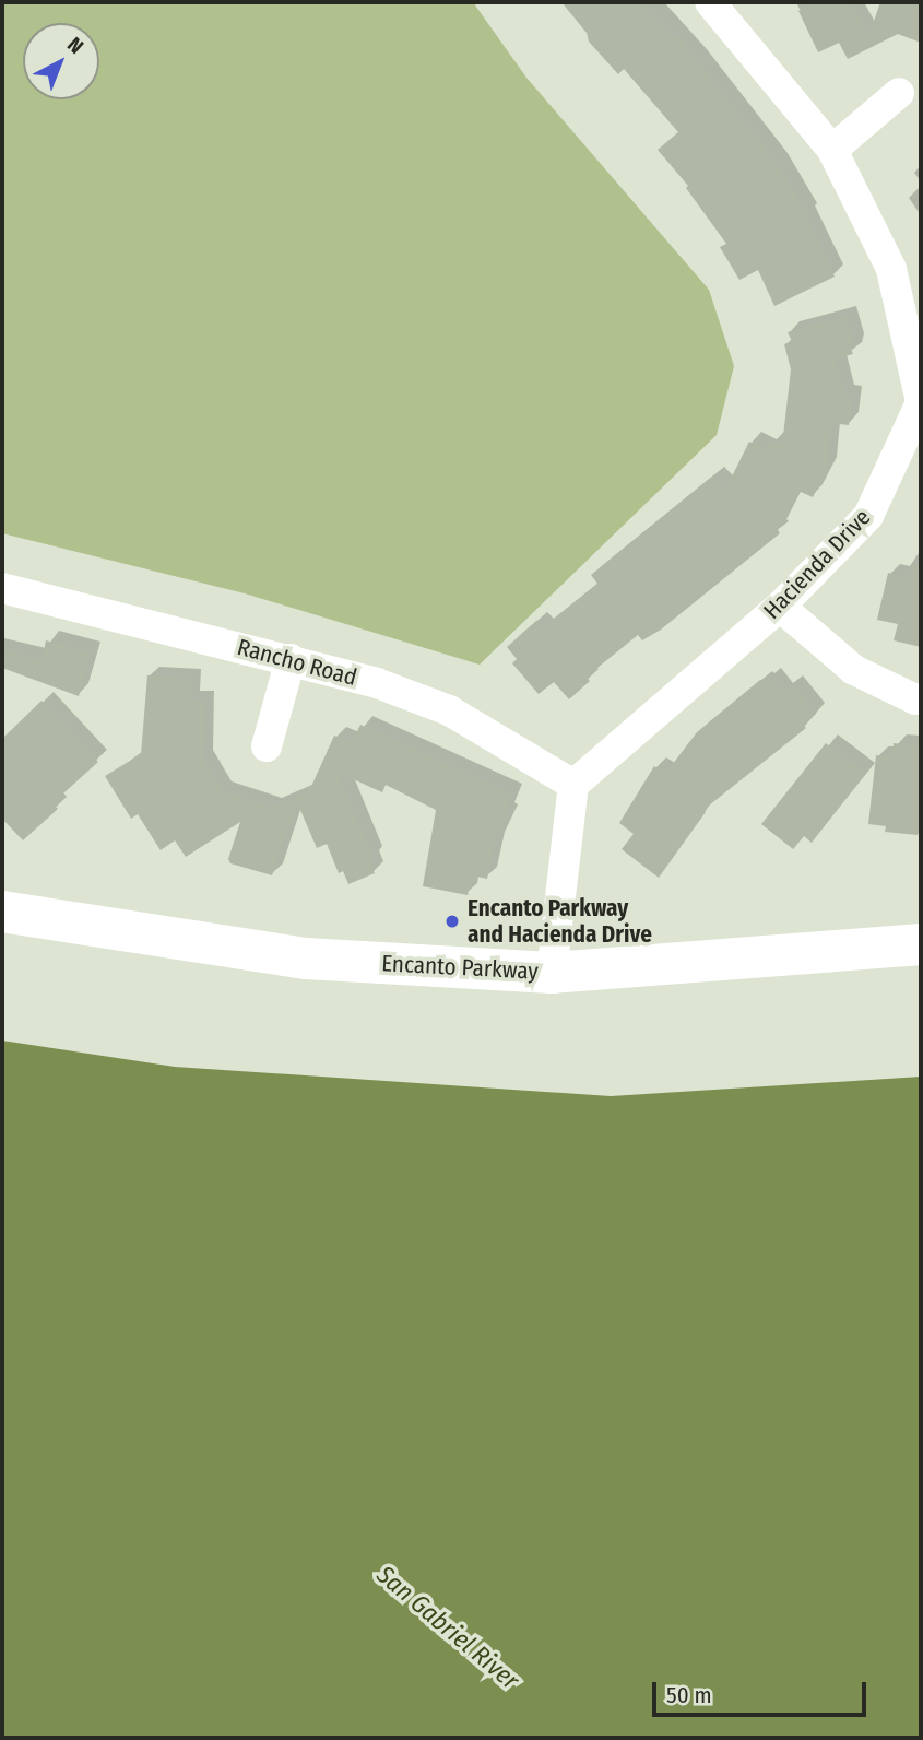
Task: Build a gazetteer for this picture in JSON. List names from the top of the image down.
{
  "streets": {
    "street": ["Hacienda Drive", "Rancho Road", "Encanto Parkway"]
  },
  "crossings": [
    ["Hacienda Drive", "Rancho Road"]
  ],
  "water": ["San Gabriel River"],
  "places": ["Encanto Parkway and Hacienda Drive"],
  "scale_bar": "50 m",
  "north": "top right"
}
